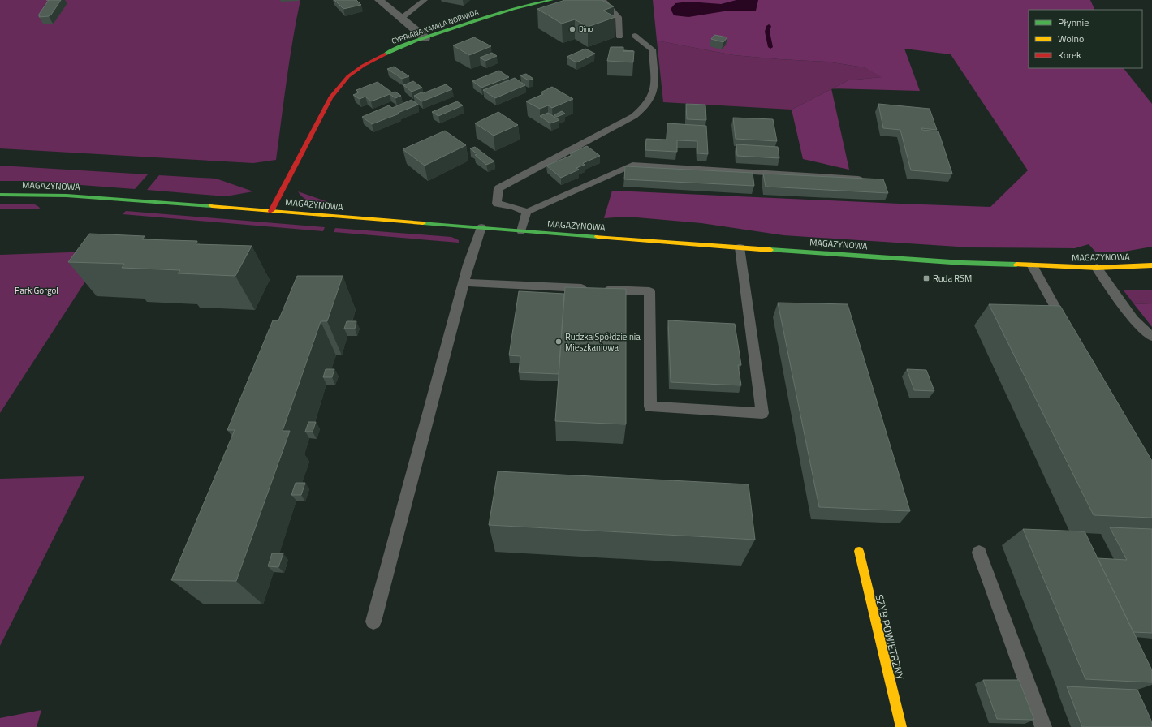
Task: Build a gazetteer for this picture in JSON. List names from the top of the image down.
{
  "streets": {
    "street": ["CYPRIANA KAMILA NORWIDA", "MAGAZYNOWA", "SZYB POWIETRZNY"]
  },
  "crossings": [
    ["CYPRIANA KAMILA NORWIDA", "MAGAZYNOWA"]
  ],
  "parks": ["Park Gorgol"],
  "places": {
    "other": ["Dino", "Rudzka Spółdzielnia Mieszkaniowa"],
    "transit": ["Ruda RSM"]
  },
  "legend": ["Płynnie", "Wolno", "Korek"]
}
